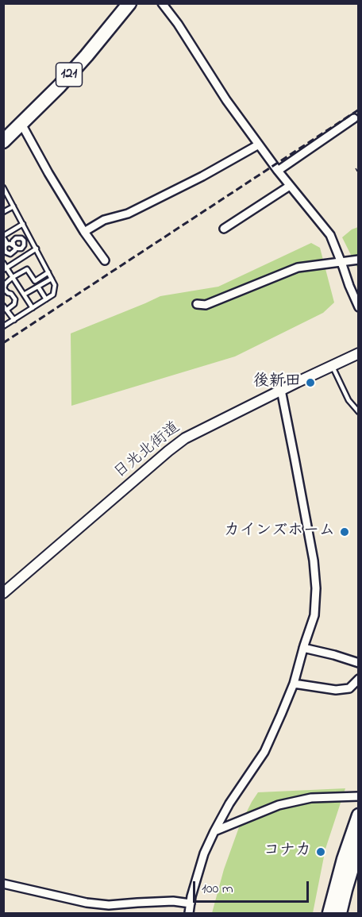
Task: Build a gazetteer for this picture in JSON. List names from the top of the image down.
{
  "streets": {
    "highway": ["121"],
    "street": ["日光北街道"]
  },
  "places": ["後新田", "カインズホーム", "コナカ"],
  "scale_bar": "100 m"
}
